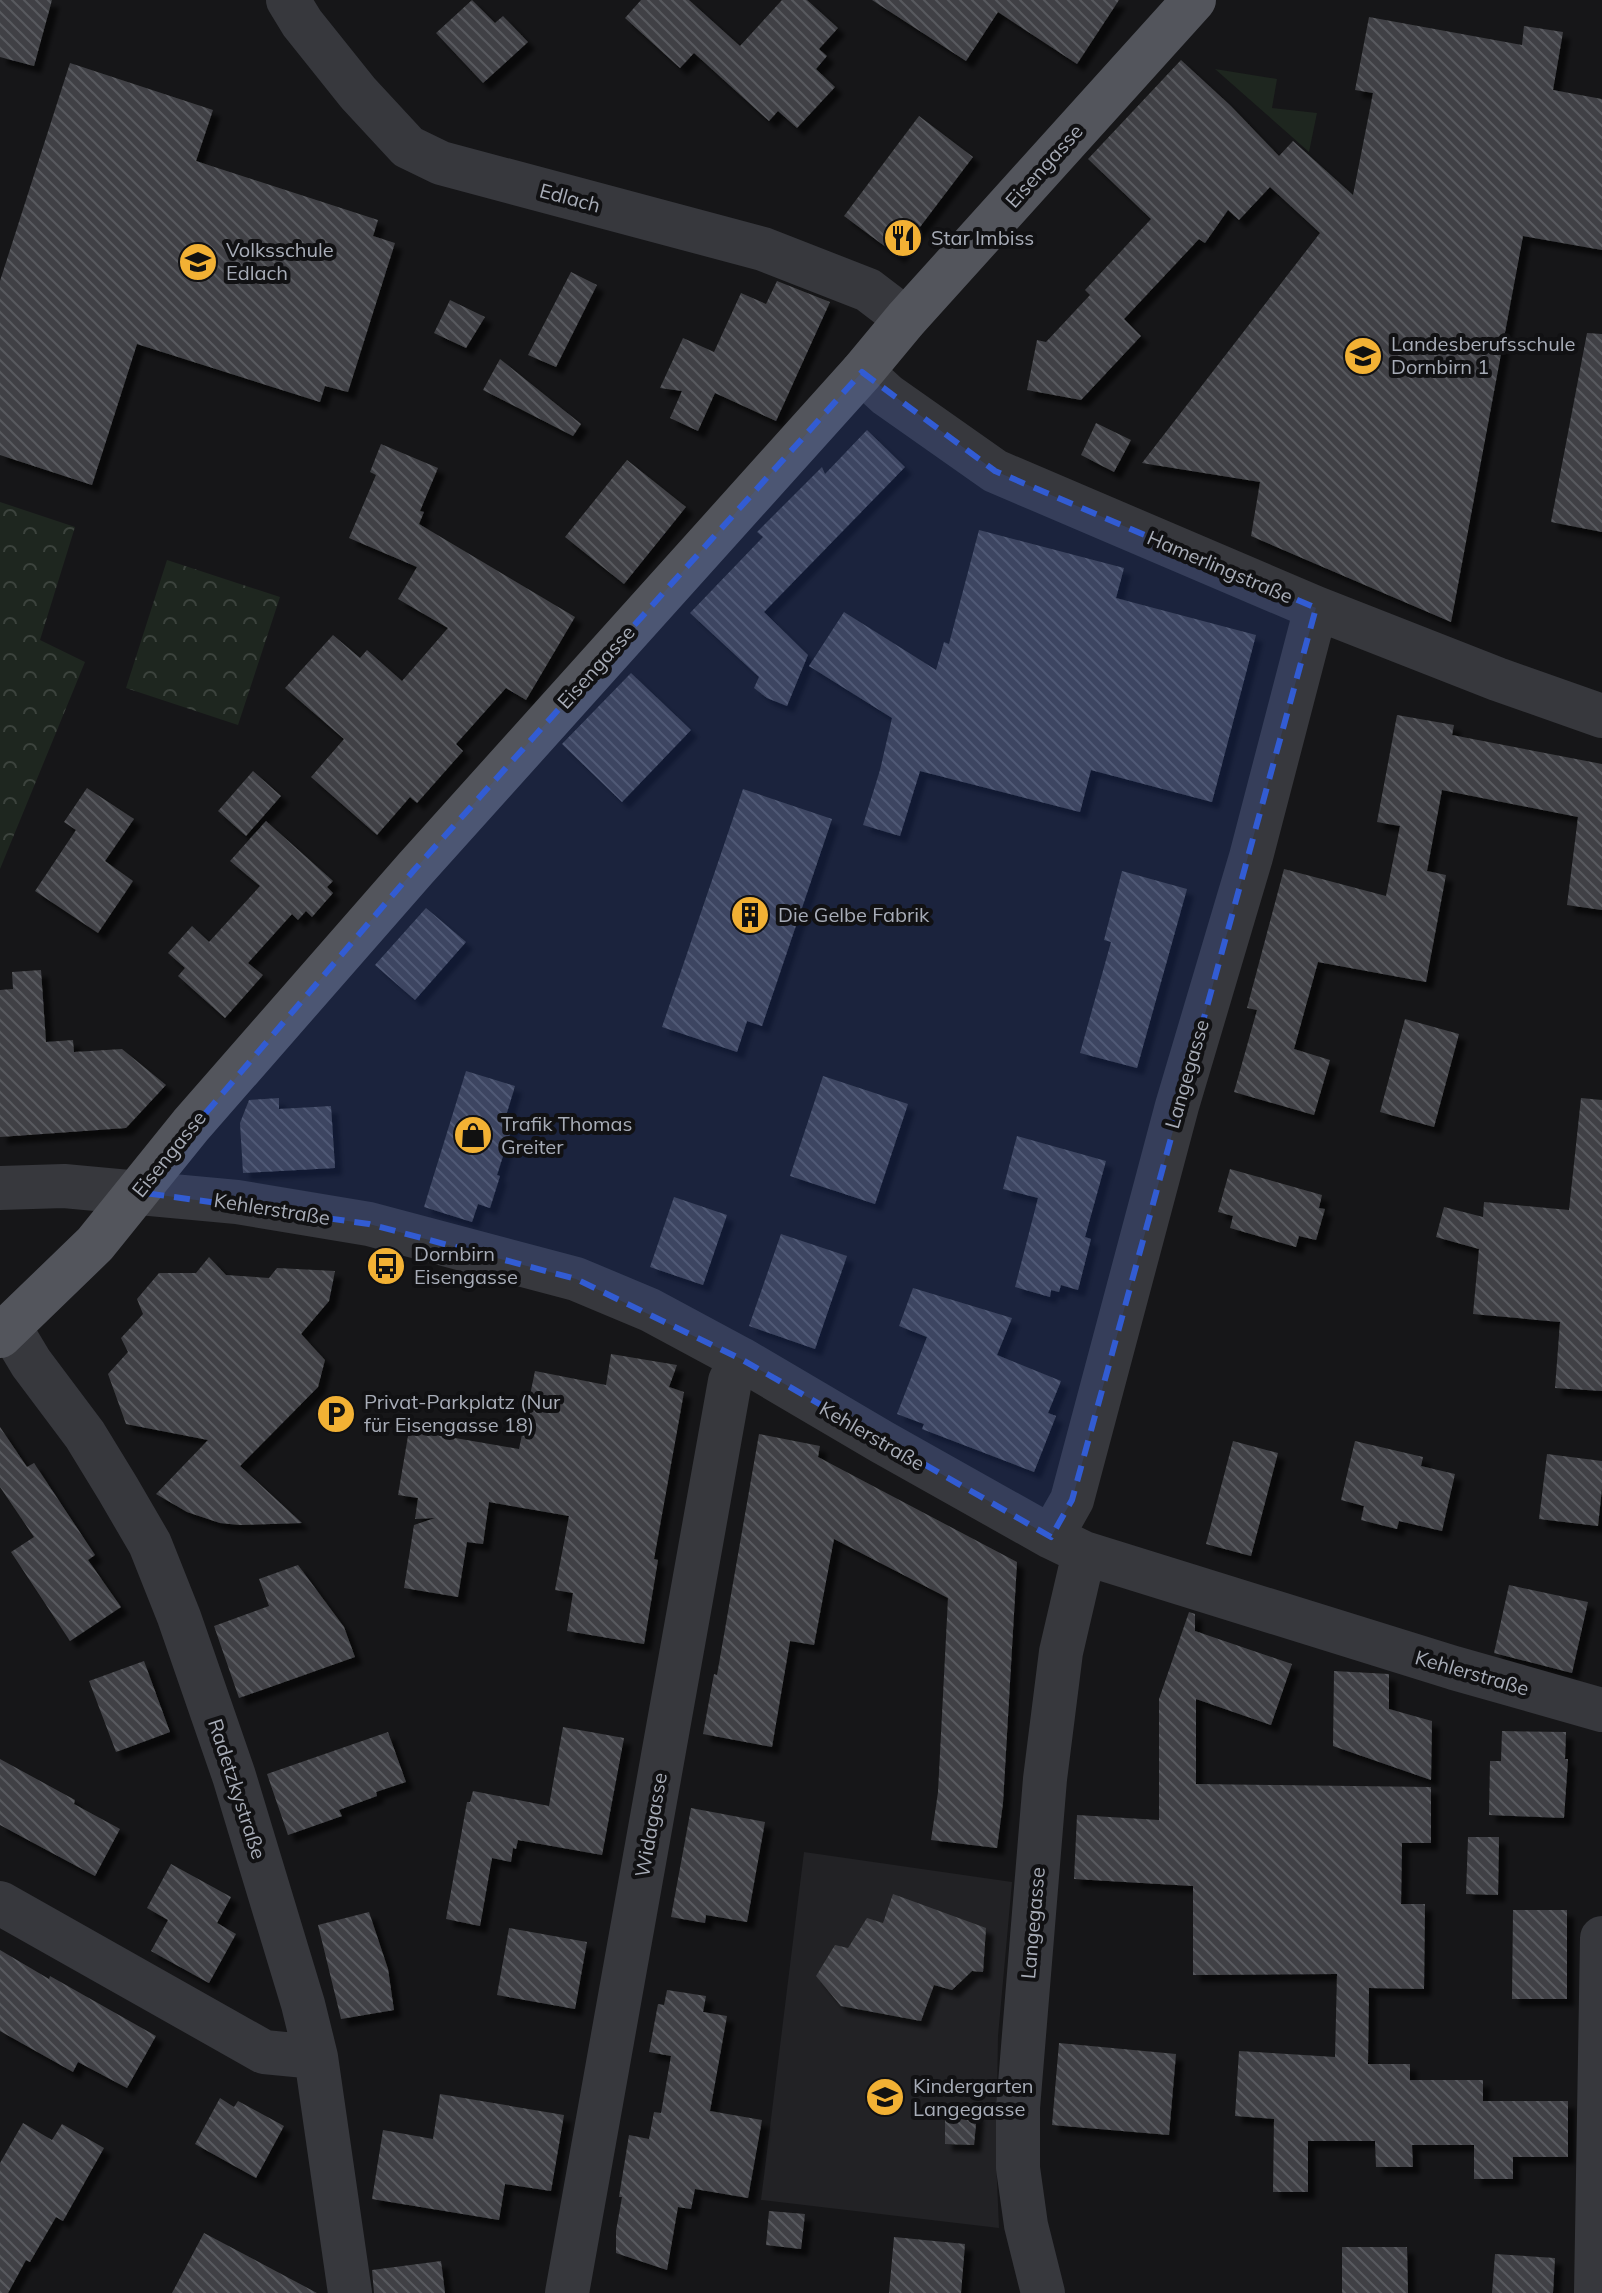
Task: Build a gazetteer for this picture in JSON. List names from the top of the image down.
{
  "streets": {
    "main road": ["Eisengasse"],
    "street": [
      "Edlach",
      "Hamerlingstraße",
      "Langegasse",
      "Kehlerstraße",
      "Radetzkystraße",
      "Widagasse"
    ]
  },
  "crossings": [
    ["Eisengasse", "Edlach"],
    ["Eisengasse", "Hamerlingstraße"],
    ["Eisengasse", "Kehlerstraße"],
    ["Eisengasse", "Radetzkystraße"],
    ["Hamerlingstraße", "Langegasse"],
    ["Langegasse", "Kehlerstraße"],
    ["Kehlerstraße", "Widagasse"]
  ],
  "places": {
    "restaurant": ["Star Imbiss"],
    "school or university": ["Volksschule Edlach", "Landesberufsschule Dornbirn 1", "Kindergarten Langegasse"],
    "building": ["Die Gelbe Fabrik"],
    "shop": ["Trafik Thomas Greiter"],
    "bus stop": ["Dornbirn Eisengasse"],
    "parking": ["Privat-Parkplatz (Nur für Eisengasse 18)"]
  }
}
